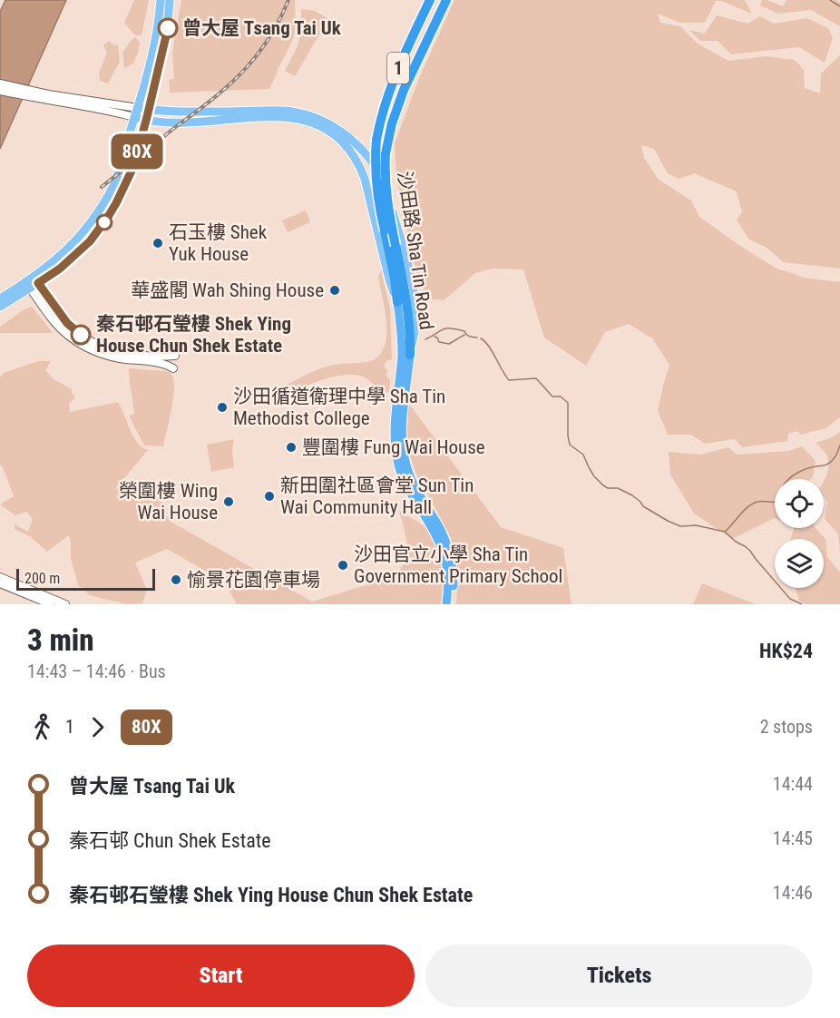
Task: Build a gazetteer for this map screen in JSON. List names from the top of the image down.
{
  "streets": {
    "highway": ["1", "沙田路 Sha Tin Road"]
  },
  "crossings": [
    ["1", "沙田路 Sha Tin Road"]
  ],
  "places": [
    "曾大屋 Tsang Tai Uk",
    "石玉樓 Shek Yuk House",
    "華盛閣 Wah Shing House",
    "秦石邨石瑩樓 Shek Ying House Chun Shek Estate",
    "沙田循道衛理中學 Sha Tin Methodist College",
    "豐圍樓 Fung Wai House",
    "新田圍社區會堂 Sun Tin Wai Community Hall",
    "榮圍樓 Wing Wai House",
    "沙田官立小學 Sha Tin Government Primary School",
    "愉景花園停車場"
  ],
  "lines": ["bus line 80X"],
  "scale_bar": "200 m",
  "page": {
    "on_map": "80X",
    "scale": "200 m",
    "heading": ["3 min", "14:43 – 14:46 · Bus", "HK$24"],
    "legs": ["1", "80X", "2 stops"],
    "list": [
      {
        "name": "曾大屋 Tsang Tai Uk",
        "value": "14:44"
      },
      {
        "name": "秦石邨 Chun Shek Estate",
        "value": "14:45"
      },
      {
        "name": "秦石邨石瑩樓 Shek Ying House Chun Shek Estate",
        "value": "14:46"
      }
    ],
    "buttons": ["Start", "Tickets"]
  }
}
